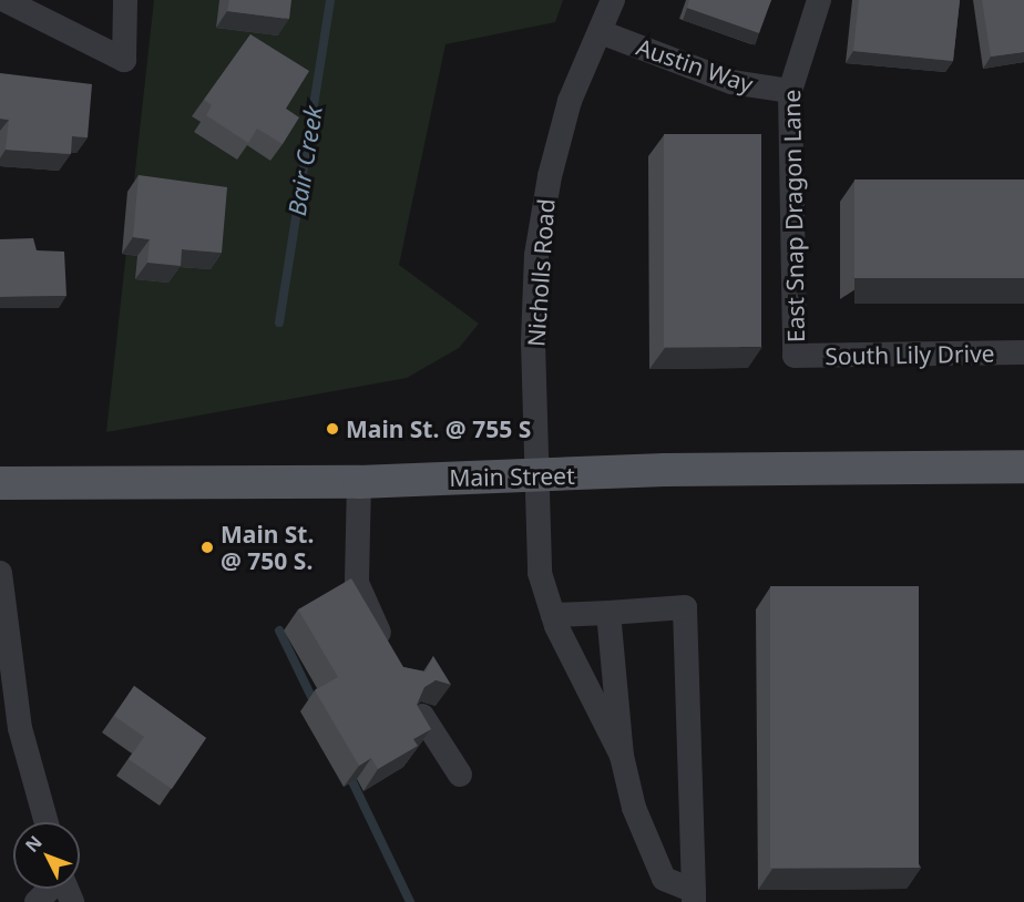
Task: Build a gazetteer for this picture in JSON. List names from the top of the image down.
{
  "streets": {
    "main road": ["Main Street"],
    "street": [
      "Austin Way",
      "East Snap Dragon Lane",
      "Nicholls Road",
      "South Lily Drive"
    ]
  },
  "crossings": [
    ["Austin Way", "East Snap Dragon Lane"],
    ["Austin Way", "Nicholls Road"],
    ["East Snap Dragon Lane", "South Lily Drive"],
    ["Nicholls Road", "Main Street"]
  ],
  "water": ["Bair Creek"],
  "places": ["Main St. @ 755 S", "Main St. @ 750 S."],
  "north": "top left"
}
